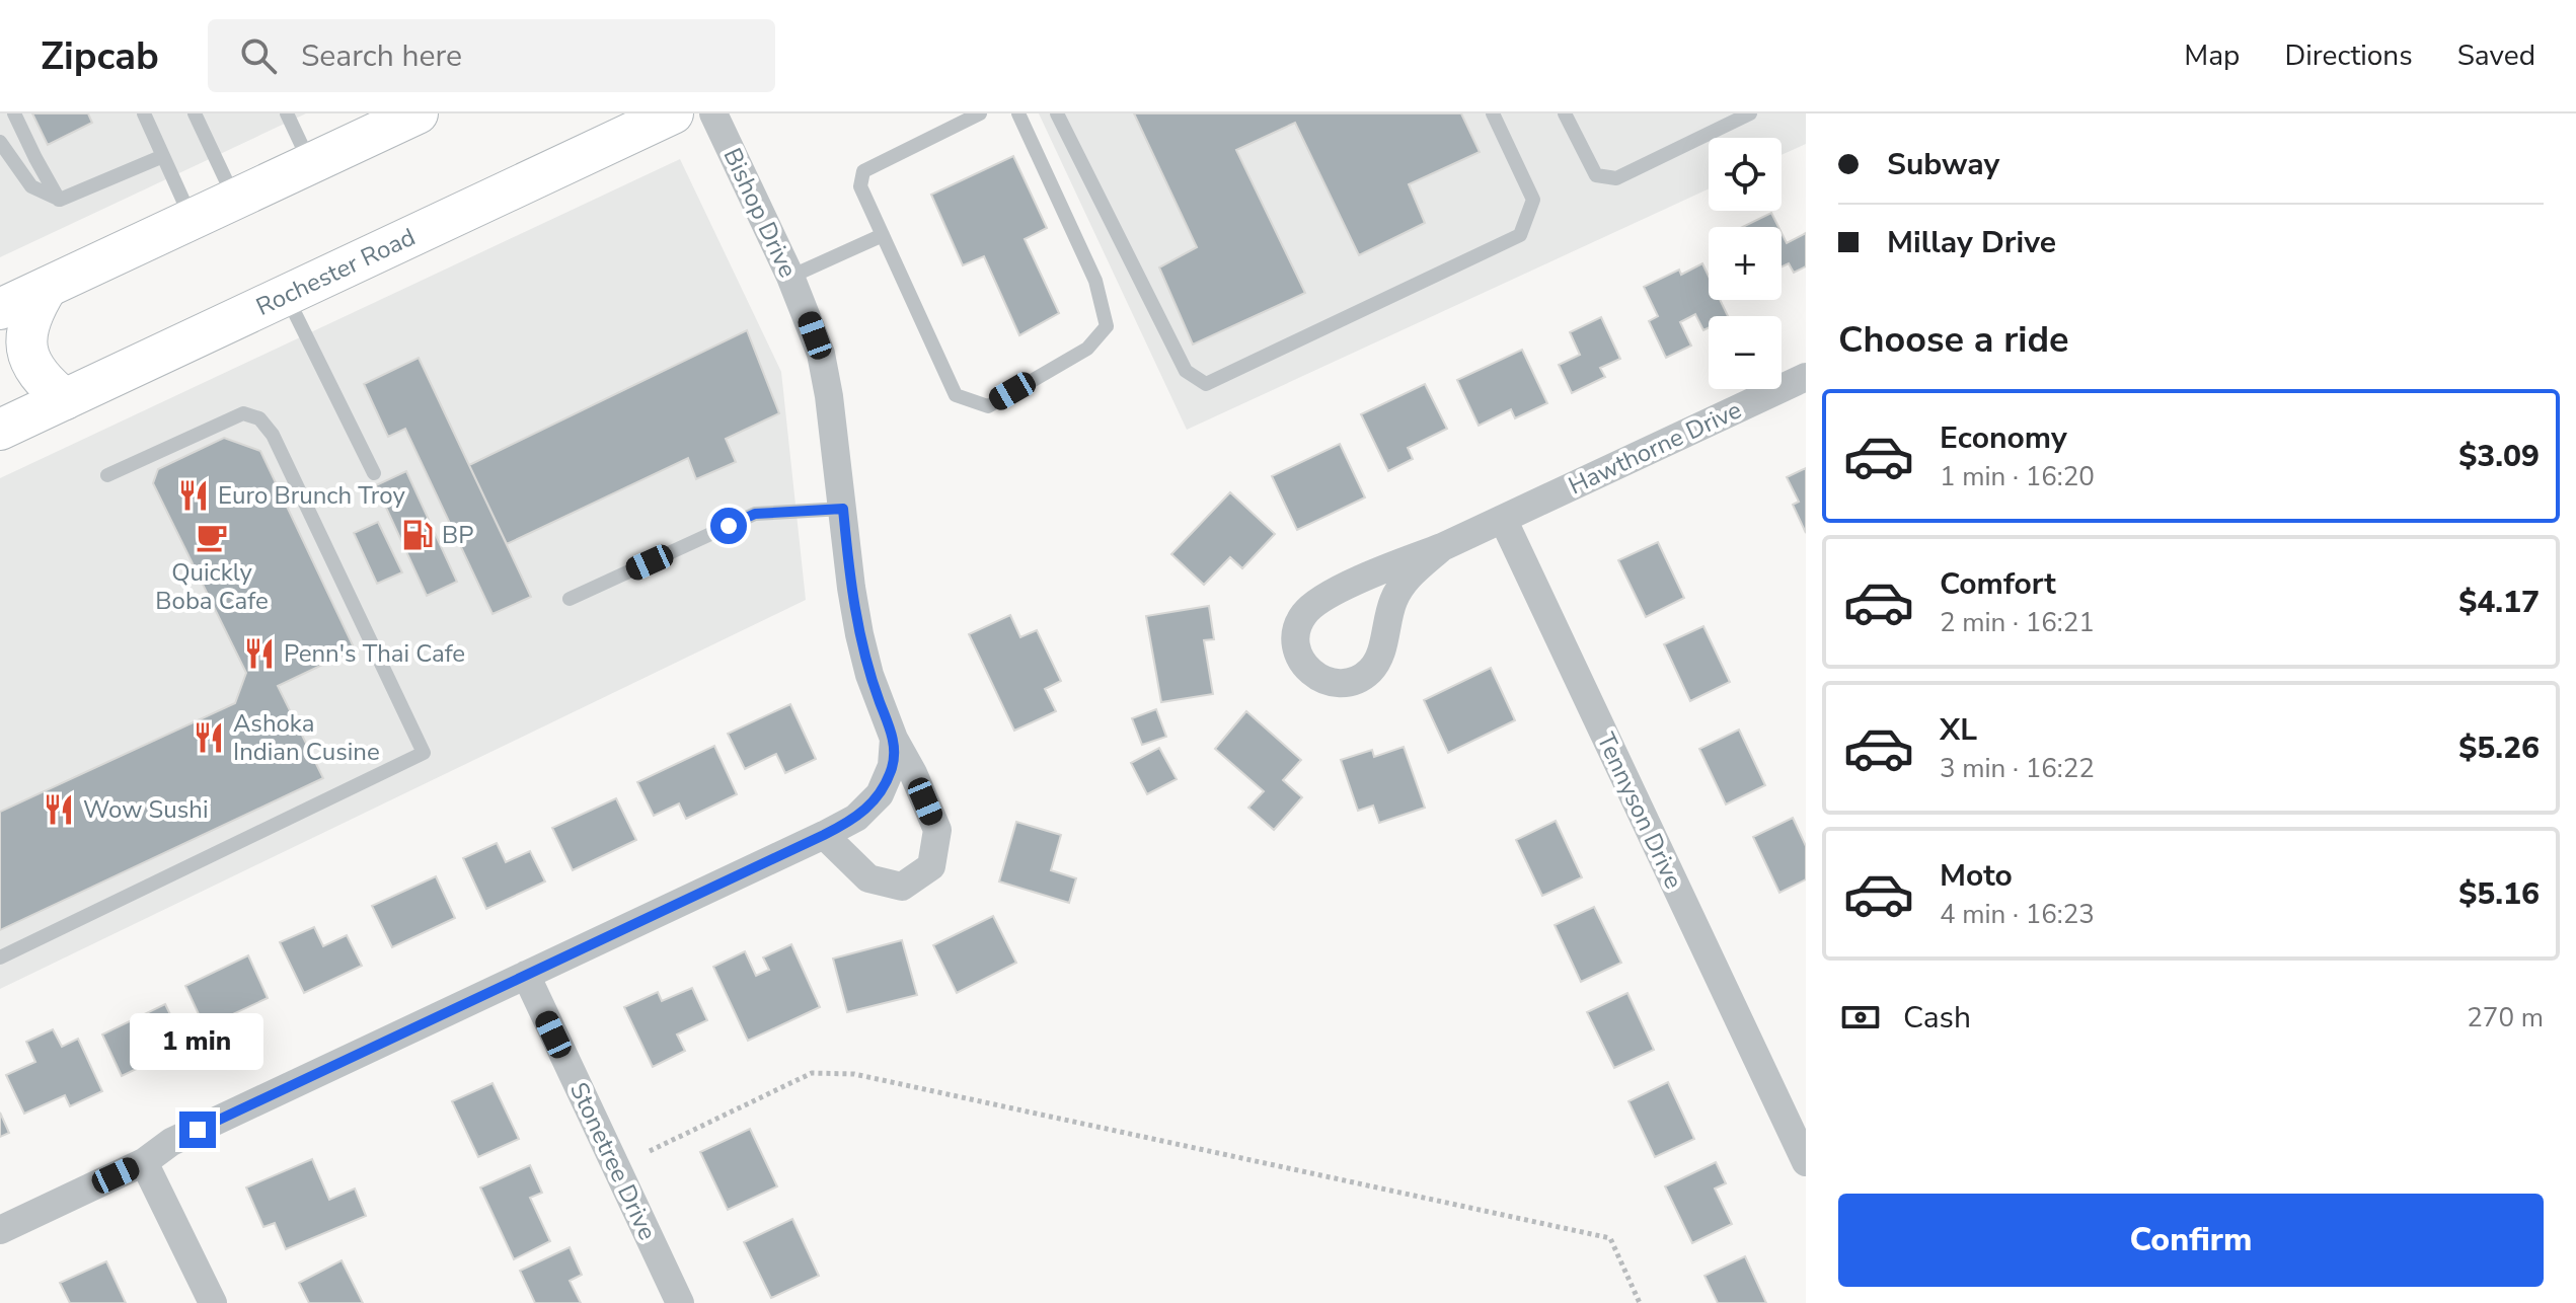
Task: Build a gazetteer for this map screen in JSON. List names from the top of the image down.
{
  "streets": {
    "main road": ["Rochester Road"],
    "street": [
      "Bishop Drive",
      "Hawthorne Drive",
      "Tennyson Drive",
      "Stonetree Drive"
    ]
  },
  "crossings": [
    ["Hawthorne Drive", "Tennyson Drive"]
  ],
  "places": {
    "restaurant": [
      "Euro Brunch Troy",
      "Penn's Thai Cafe",
      "Ashoka Indian Cusine",
      "Wow Sushi"
    ],
    "fuel station": ["BP"],
    "cafe": ["Quickly Boba Cafe"]
  },
  "page": {
    "header": "Zipcab",
    "search": "Search here",
    "nav": ["Map", "Directions", "Saved"],
    "banner": ["Subway", "Millay Drive"],
    "map_buttons": ["+", "−"],
    "heading": "Choose a ride",
    "list": [
      {
        "name": "Economy",
        "note": "1 min · 16:20",
        "value": "$3.09"
      },
      {
        "name": "Comfort",
        "note": "2 min · 16:21",
        "value": "$4.17"
      },
      {
        "name": "XL",
        "note": "3 min · 16:22",
        "value": "$5.26"
      },
      {
        "name": "Moto",
        "note": "4 min · 16:23",
        "value": "$5.16"
      }
    ],
    "pay": ["Cash", "270 m"],
    "bubble": "1 min",
    "buttons": "Confirm"
  }
}
